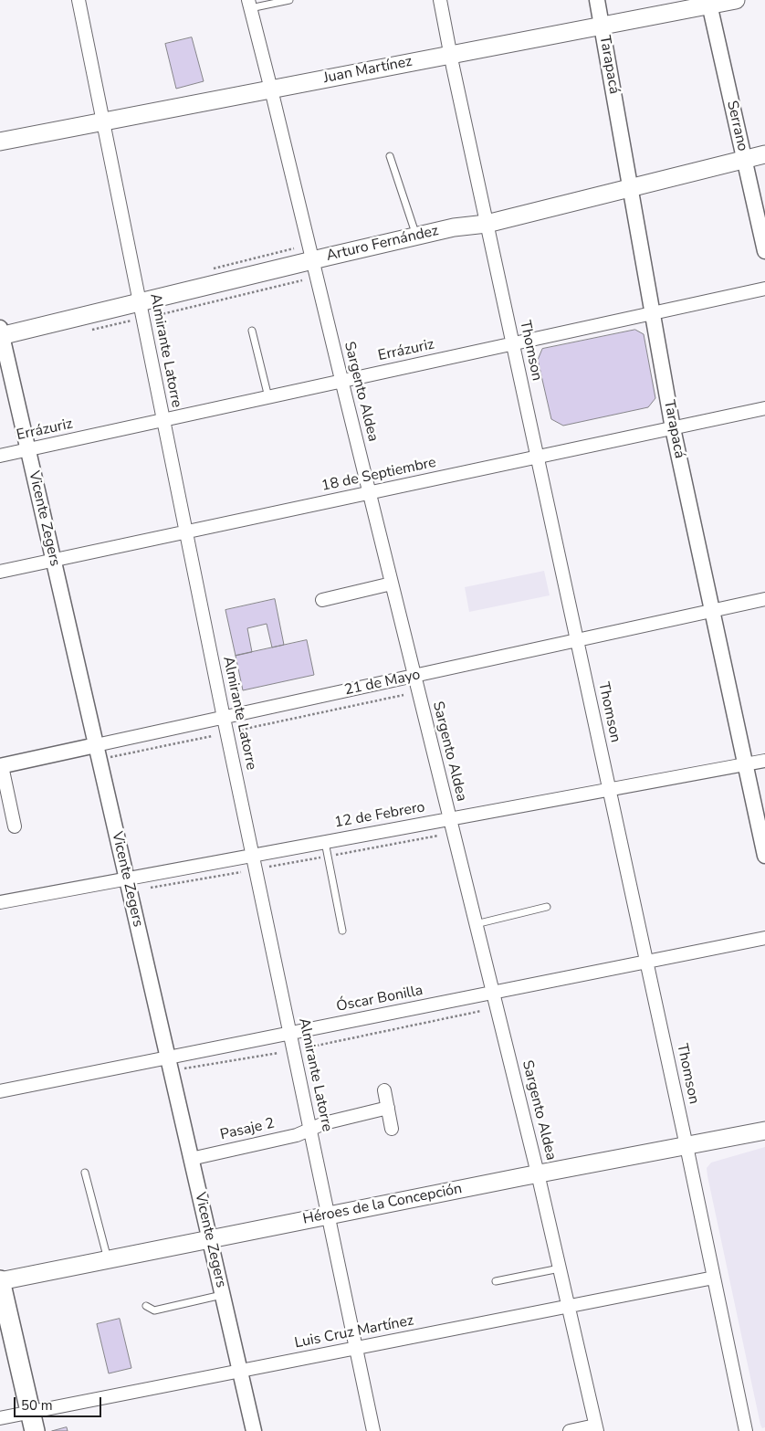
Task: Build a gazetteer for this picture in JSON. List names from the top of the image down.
{
  "streets": {
    "main road": ["Juan Martínez", "Arturo Fernández", "Héroes de la Concepción"],
    "street": [
      "Tarapacá",
      "Serrano",
      "Almirante Latorre",
      "Errázuriz",
      "Thomson",
      "Sargento Aldea",
      "18 de Septiembre",
      "Vicente Zegers",
      "21 de Mayo",
      "12 de Febrero",
      "Óscar Bonilla",
      "Pasaje 2",
      "Luis Cruz Martínez"
    ]
  },
  "crossings": [
    ["Tarapacá", "Juan Martínez"],
    ["Tarapacá", "Arturo Fernández"],
    ["Tarapacá", "Errázuriz"],
    ["Tarapacá", "18 de Septiembre"],
    ["Tarapacá", "21 de Mayo"],
    ["Tarapacá", "12 de Febrero"],
    ["Juan Martínez", "Serrano"],
    ["Juan Martínez", "Almirante Latorre"],
    ["Juan Martínez", "Thomson"],
    ["Juan Martínez", "Sargento Aldea"],
    ["Serrano", "Arturo Fernández"],
    ["Arturo Fernández", "Almirante Latorre"],
    ["Arturo Fernández", "Thomson"],
    ["Arturo Fernández", "Sargento Aldea"],
    ["Arturo Fernández", "Vicente Zegers"],
    ["Almirante Latorre", "Errázuriz"],
    ["Almirante Latorre", "18 de Septiembre"],
    ["Almirante Latorre", "21 de Mayo"],
    ["Almirante Latorre", "12 de Febrero"],
    ["Almirante Latorre", "Óscar Bonilla"],
    ["Almirante Latorre", "Pasaje 2"],
    ["Almirante Latorre", "Héroes de la Concepción"],
    ["Almirante Latorre", "Luis Cruz Martínez"],
    ["Errázuriz", "Thomson"],
    ["Errázuriz", "Sargento Aldea"],
    ["Errázuriz", "Vicente Zegers"],
    ["Thomson", "18 de Septiembre"],
    ["Thomson", "21 de Mayo"],
    ["Thomson", "12 de Febrero"],
    ["Thomson", "Óscar Bonilla"],
    ["Thomson", "Héroes de la Concepción"],
    ["Thomson", "Luis Cruz Martínez"],
    ["Sargento Aldea", "18 de Septiembre"],
    ["Sargento Aldea", "21 de Mayo"],
    ["Sargento Aldea", "12 de Febrero"],
    ["Sargento Aldea", "Óscar Bonilla"],
    ["Sargento Aldea", "Héroes de la Concepción"],
    ["Sargento Aldea", "Luis Cruz Martínez"],
    ["18 de Septiembre", "Vicente Zegers"],
    ["Vicente Zegers", "21 de Mayo"],
    ["Vicente Zegers", "12 de Febrero"],
    ["Vicente Zegers", "Óscar Bonilla"],
    ["Vicente Zegers", "Pasaje 2"],
    ["Vicente Zegers", "Héroes de la Concepción"],
    ["Vicente Zegers", "Luis Cruz Martínez"]
  ],
  "scale_bar": "50 m"
}
